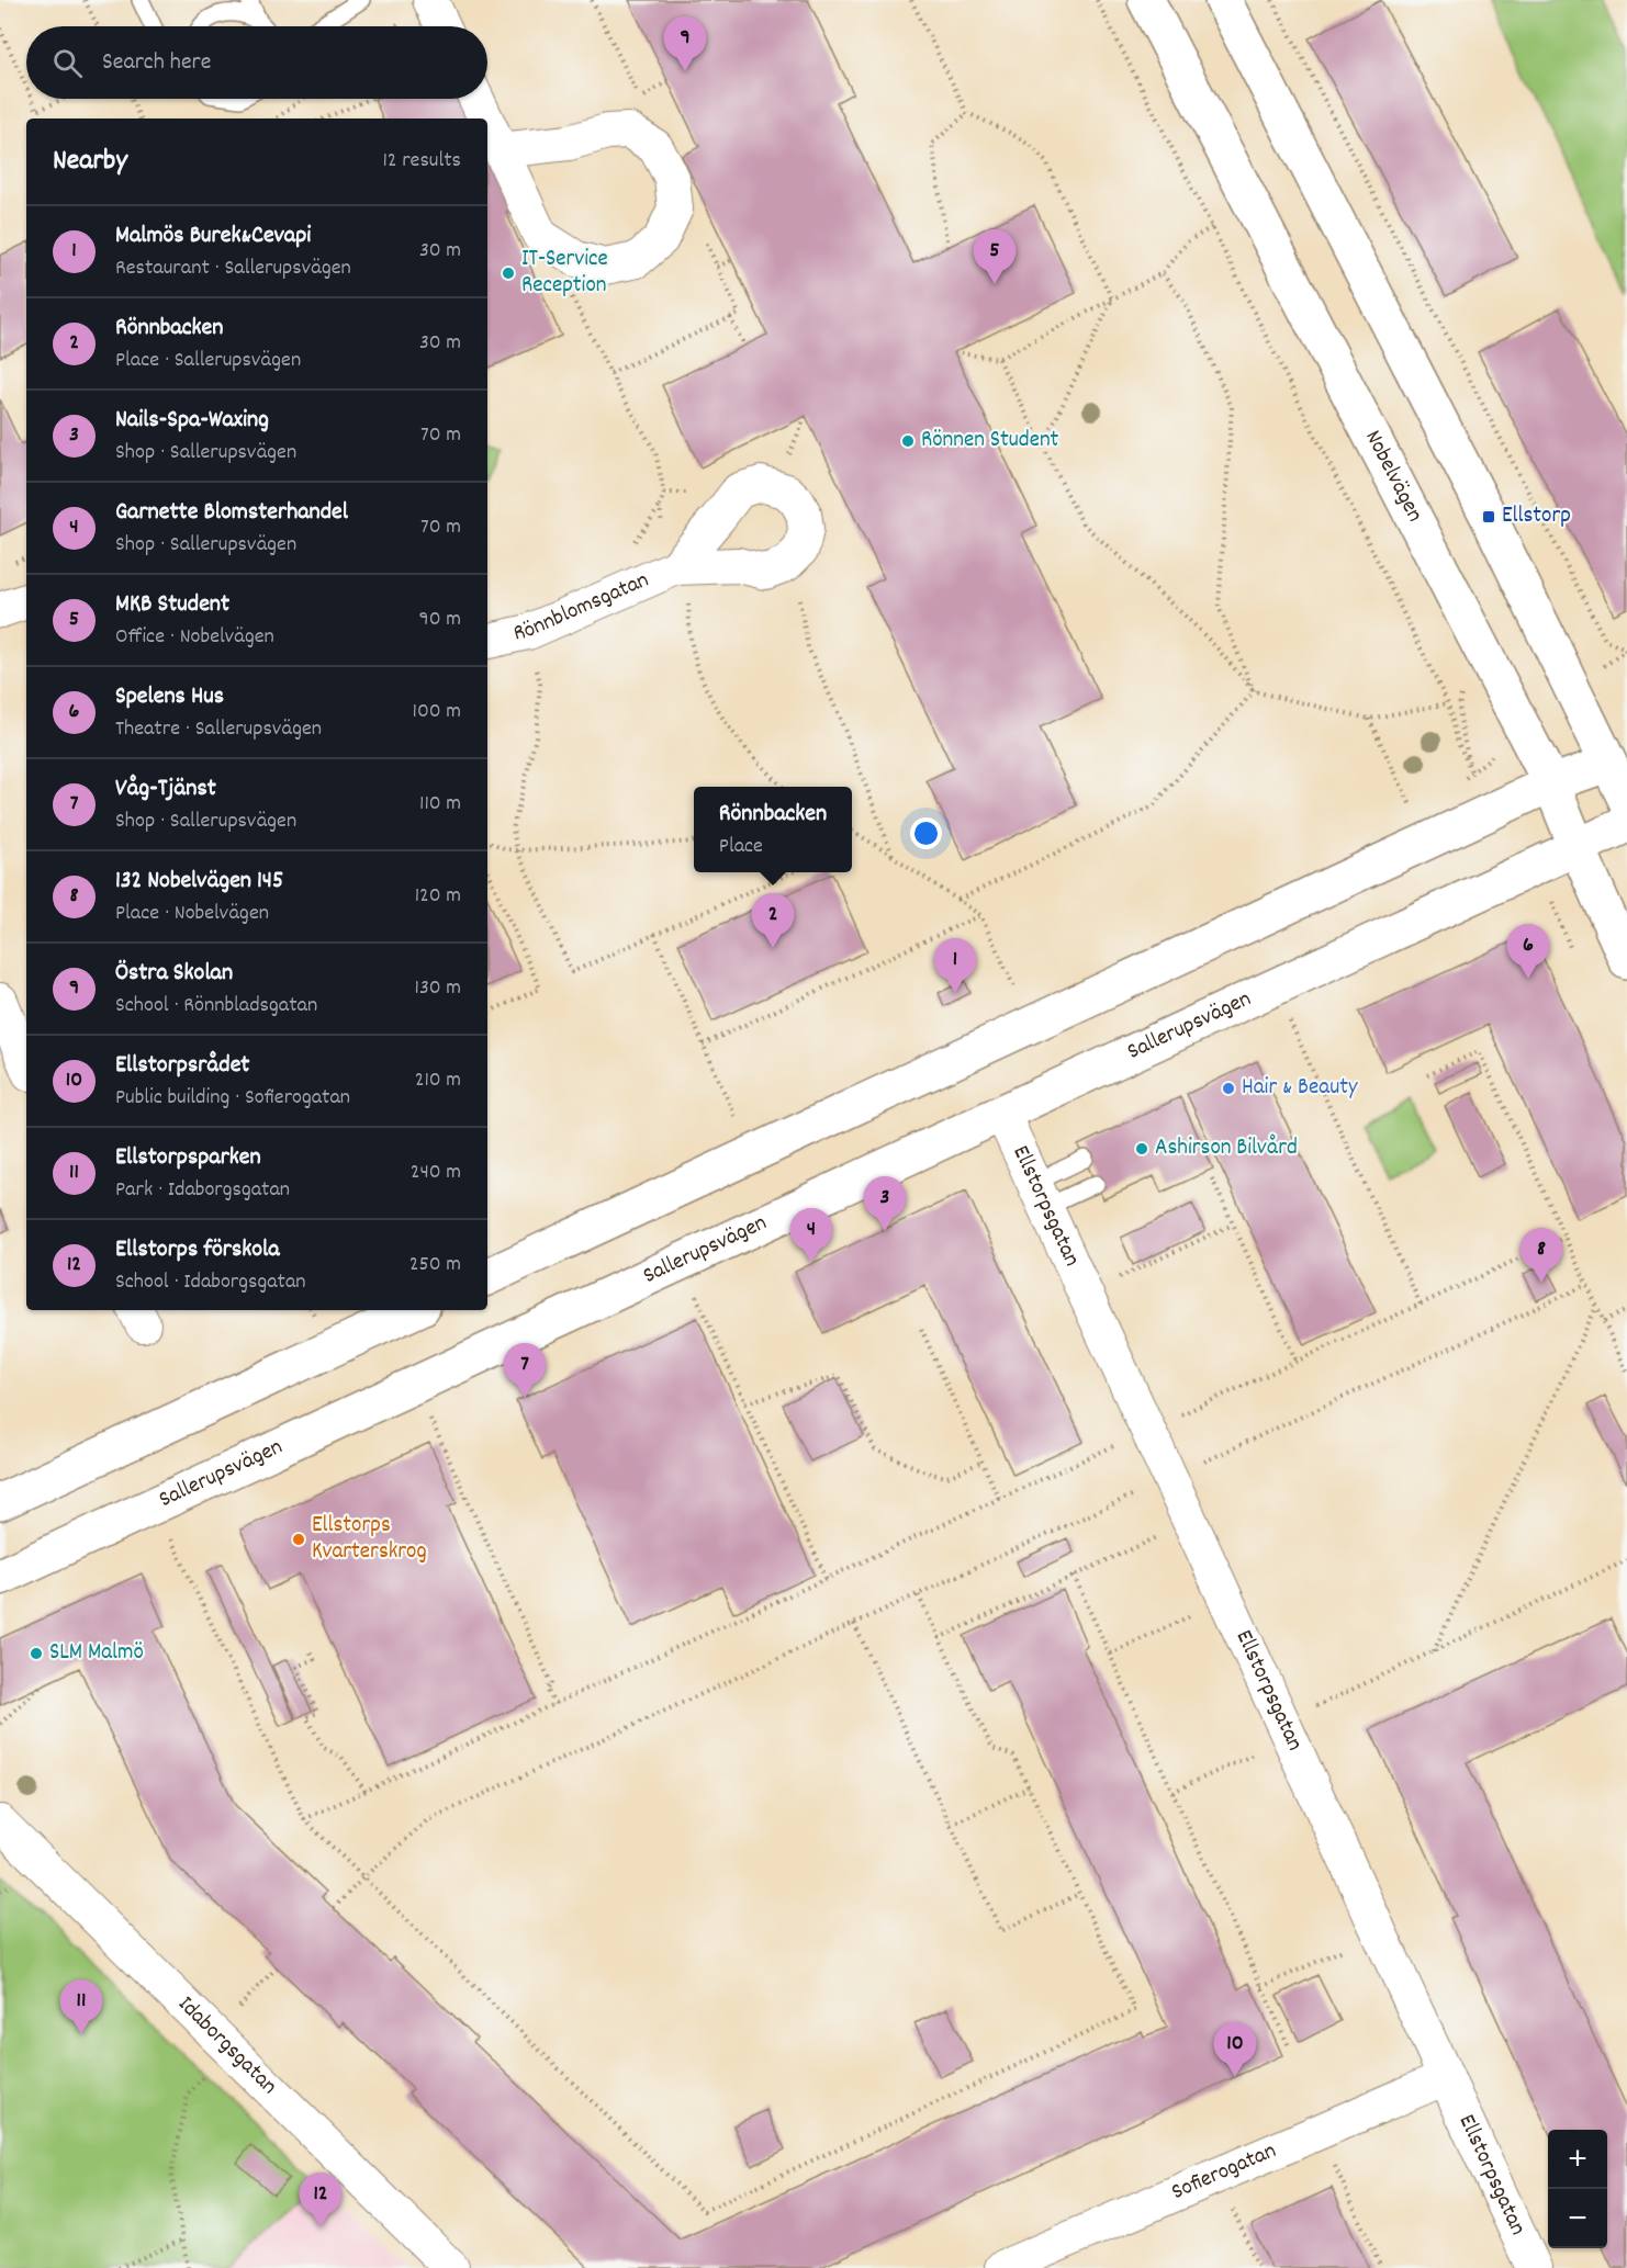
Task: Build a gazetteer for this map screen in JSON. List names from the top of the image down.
{
  "streets": {
    "main road": ["Nobelvägen", "Sallerupsvägen"],
    "street": [
      "Rönnblomsgatan",
      "Ellstorpsgatan",
      "Idaborgsgatan",
      "Sofierogatan"
    ]
  },
  "crossings": [
    ["Nobelvägen", "Sallerupsvägen"],
    ["Sallerupsvägen", "Ellstorpsgatan"],
    ["Ellstorpsgatan", "Sofierogatan"]
  ],
  "places": {
    "other": [
      "IT-Service Reception",
      "Rönnen Student",
      "Hair & Beauty",
      "Ashirson Bilvård",
      "Ellstorps Kvarterskrog",
      "SLM Malmö"
    ],
    "transit": ["Ellstorp"]
  },
  "page": {
    "pins": [
      "9",
      "5",
      "2",
      "6",
      "1",
      "3",
      "4",
      "8",
      "7",
      "11",
      "10",
      "12"
    ],
    "search": "Search here",
    "heading": ["Nearby", "12 results"],
    "list": [
      {
        "mark": "1",
        "name": "Malmös Burek&Cevapi",
        "note": "Restaurant · Sallerupsvägen",
        "value": "30 m"
      },
      {
        "mark": "2",
        "name": "Rönnbacken",
        "note": "Place · Sallerupsvägen",
        "value": "30 m"
      },
      {
        "mark": "3",
        "name": "Nails-Spa-Waxing",
        "note": "Shop · Sallerupsvägen",
        "value": "70 m"
      },
      {
        "mark": "4",
        "name": "Garnette Blomsterhandel",
        "note": "Shop · Sallerupsvägen",
        "value": "70 m"
      },
      {
        "mark": "5",
        "name": "MKB Student",
        "note": "Office · Nobelvägen",
        "value": "90 m"
      },
      {
        "mark": "6",
        "name": "Spelens Hus",
        "note": "Theatre · Sallerupsvägen",
        "value": "100 m"
      },
      {
        "mark": "7",
        "name": "Våg-Tjänst",
        "note": "Shop · Sallerupsvägen",
        "value": "110 m"
      },
      {
        "mark": "8",
        "name": "132 Nobelvägen 145",
        "note": "Place · Nobelvägen",
        "value": "120 m"
      },
      {
        "mark": "9",
        "name": "Östra Skolan",
        "note": "School · Rönnbladsgatan",
        "value": "130 m"
      },
      {
        "mark": "10",
        "name": "Ellstorpsrådet",
        "note": "Public building · Sofierogatan",
        "value": "210 m"
      },
      {
        "mark": "11",
        "name": "Ellstorpsparken",
        "note": "Park · Idaborgsgatan",
        "value": "240 m"
      },
      {
        "mark": "12",
        "name": "Ellstorps förskola",
        "note": "School · Idaborgsgatan",
        "value": "250 m"
      }
    ],
    "popup": ["Rönnbacken", "Place"],
    "map_buttons": ["+", "−"]
  }
}
